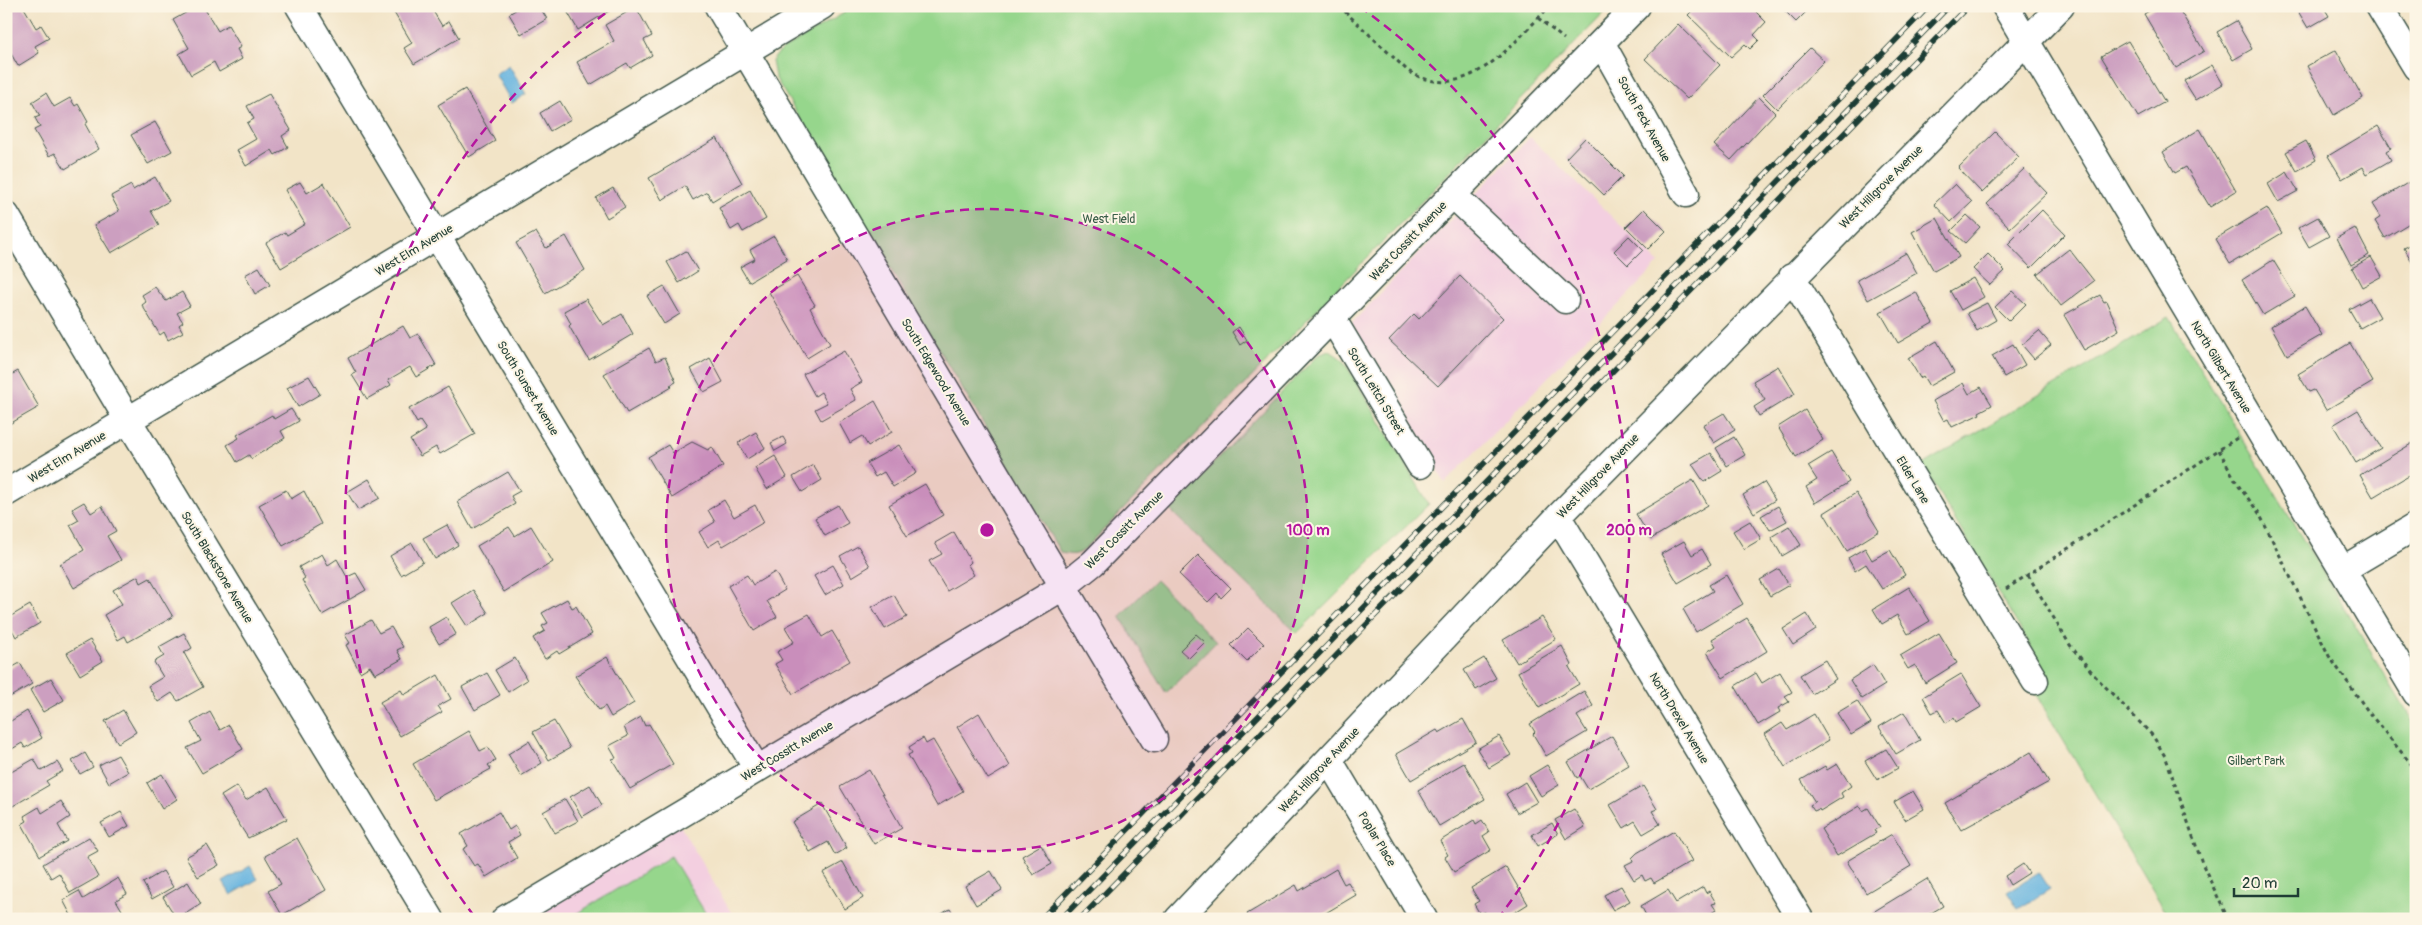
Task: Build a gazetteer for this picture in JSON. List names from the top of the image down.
{
  "streets": {
    "street": [
      "South Peck Avenue",
      "West Hillgrove Avenue",
      "West Cossitt Avenue",
      "West Elm Avenue",
      "North Gilbert Avenue",
      "South Edgewood Avenue",
      "South Sunset Avenue",
      "South Leitch Street",
      "Elder Lane",
      "South Blackstone Avenue",
      "North Drexel Avenue",
      "Poplar Place"
    ]
  },
  "crossings": [
    ["South Peck Avenue", "West Cossitt Avenue"],
    ["West Hillgrove Avenue", "North Gilbert Avenue"],
    ["West Hillgrove Avenue", "Elder Lane"],
    ["West Hillgrove Avenue", "North Drexel Avenue"],
    ["West Hillgrove Avenue", "Poplar Place"],
    ["West Cossitt Avenue", "South Edgewood Avenue"],
    ["West Cossitt Avenue", "South Sunset Avenue"],
    ["West Cossitt Avenue", "South Leitch Street"],
    ["West Elm Avenue", "South Edgewood Avenue"],
    ["West Elm Avenue", "South Sunset Avenue"],
    ["West Elm Avenue", "South Blackstone Avenue"]
  ],
  "parks": ["West Field", "Gilbert Park"],
  "scale_bar": "20 m",
  "rings": ["100 m", "200 m"]
}
